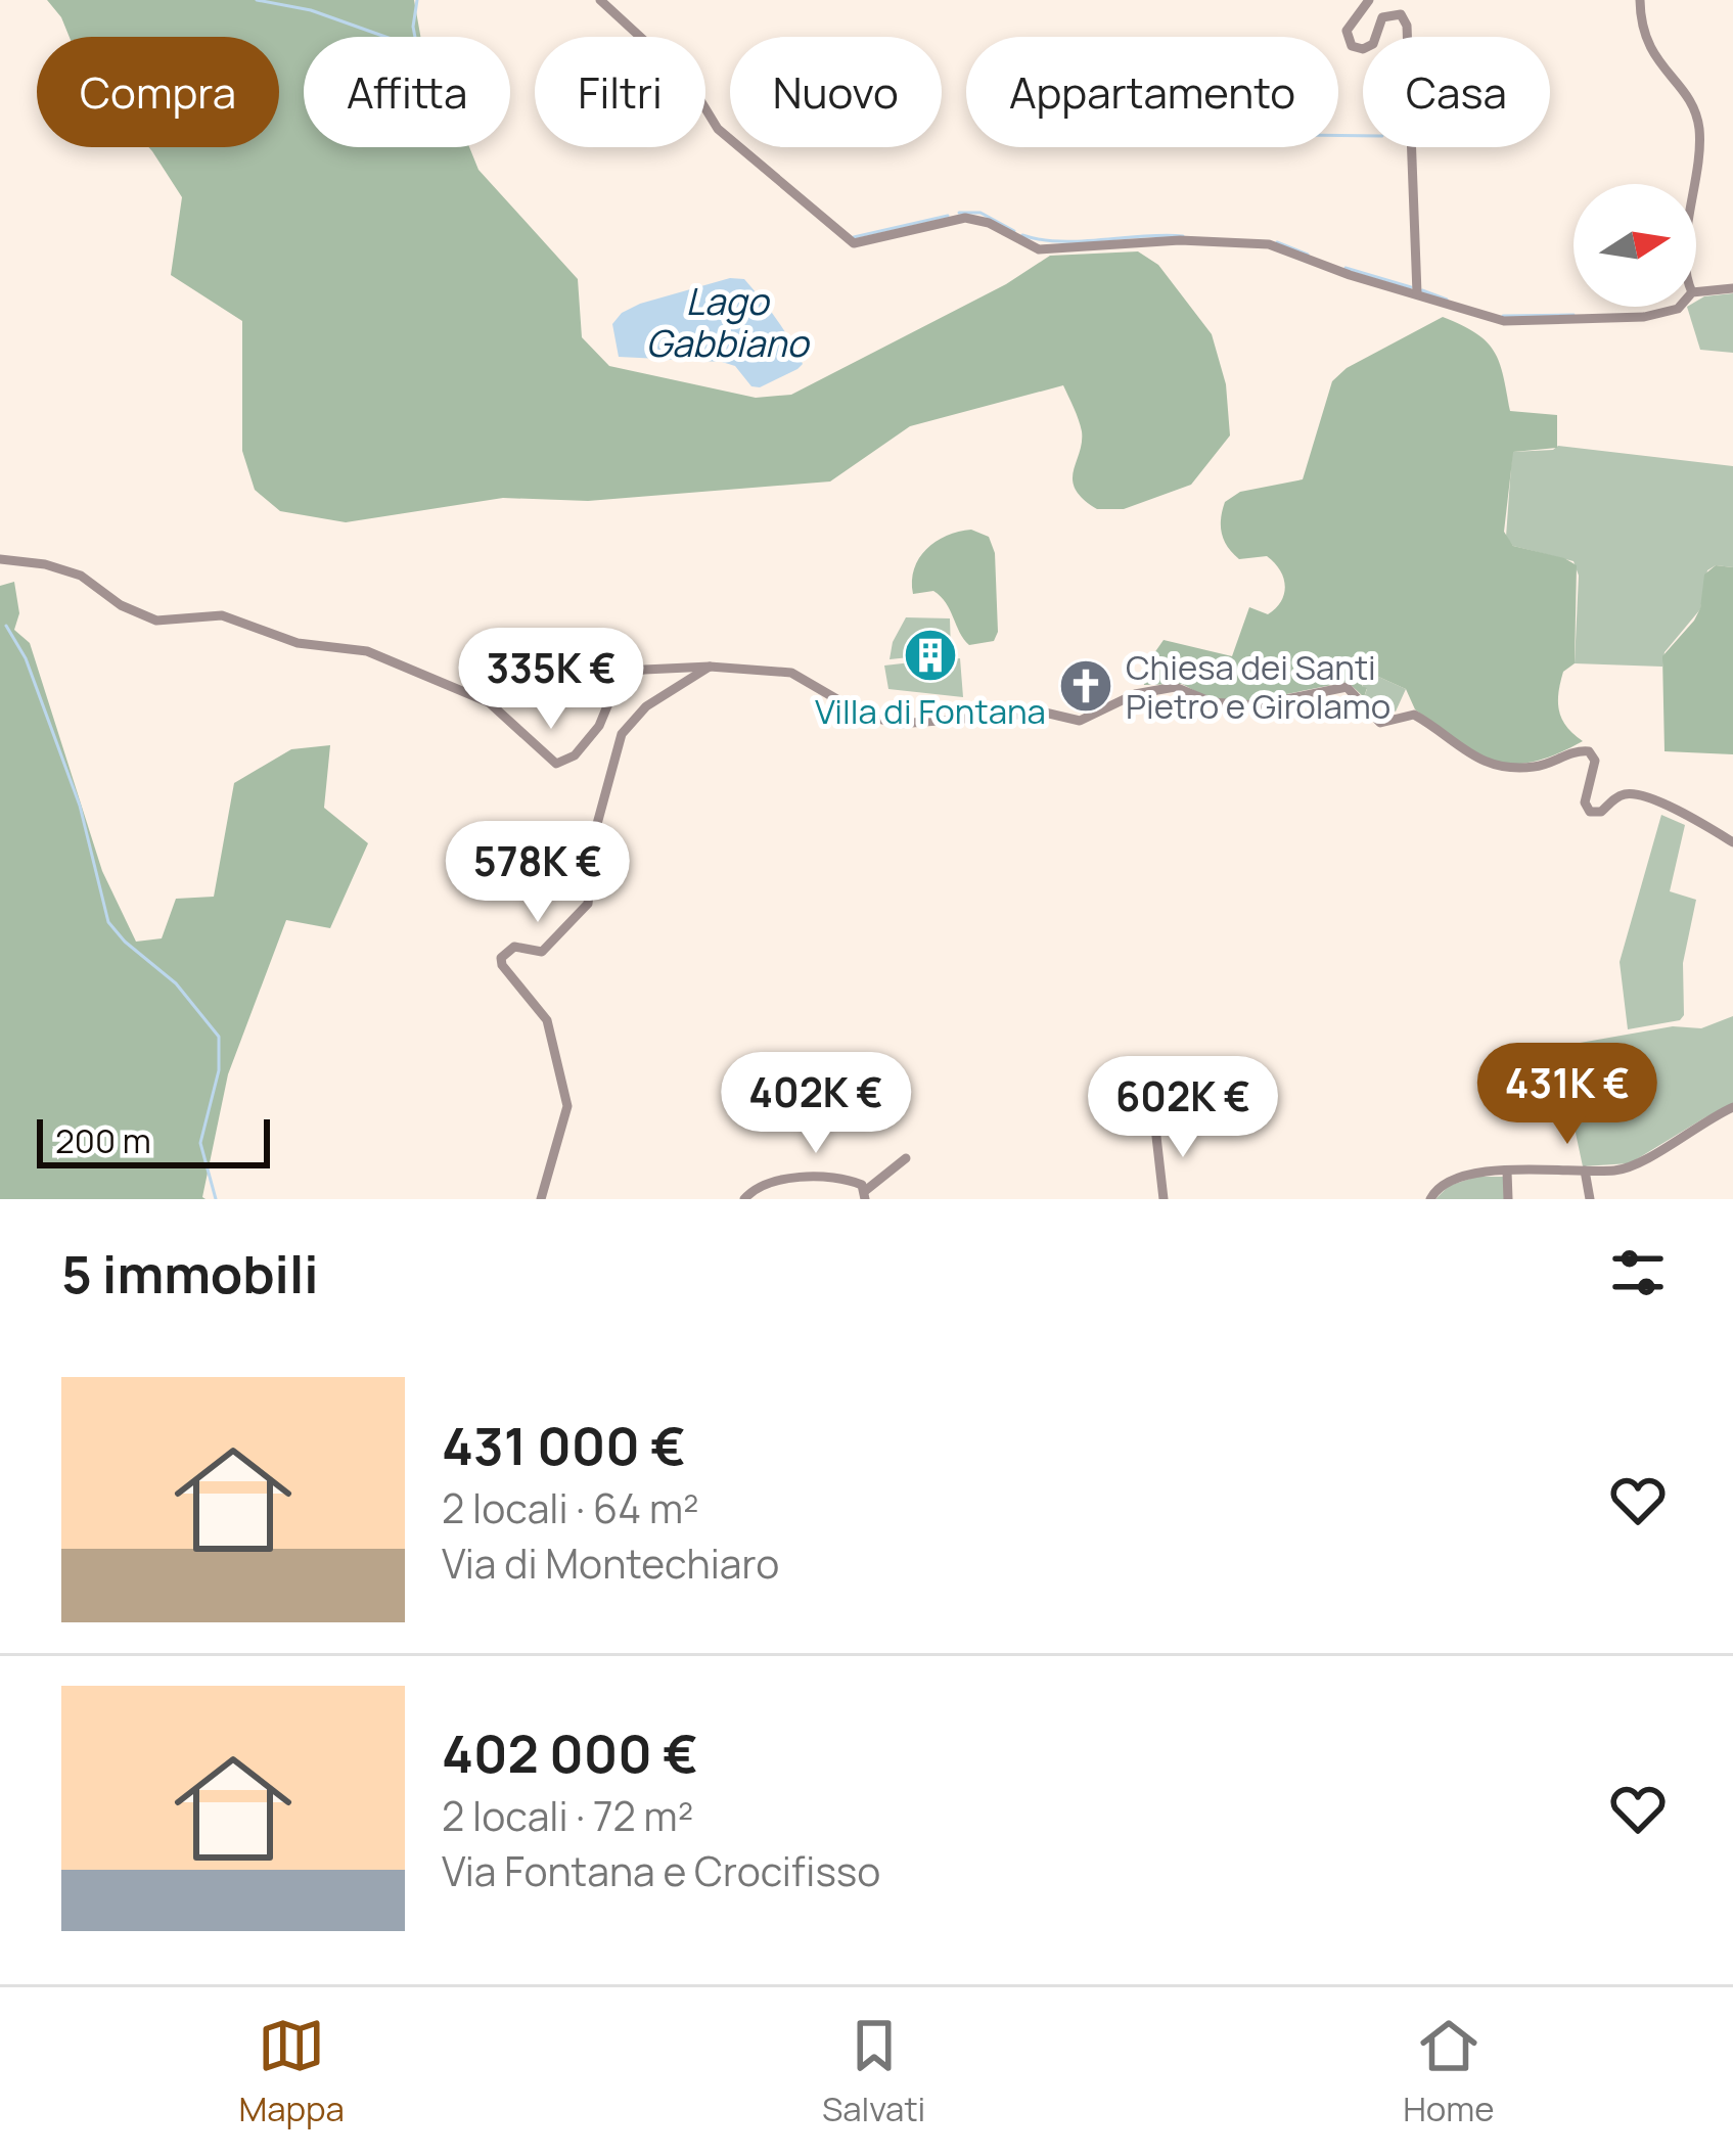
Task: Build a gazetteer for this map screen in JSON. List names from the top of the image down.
{
  "water": ["Lago Gabbiano"],
  "places": {
    "building": ["Villa di Fontana"],
    "church": ["Chiesa dei Santi Pietro e Girolamo"]
  },
  "scale_bar": "200 m",
  "north": "right",
  "page": {
    "chip": [
      "Compra",
      "Affitta",
      "Filtri",
      "Nuovo",
      "Appartamento",
      "Casa"
    ],
    "price": [
      "335K €",
      "578K €",
      "431K €",
      "402K €",
      "602K €"
    ],
    "scale": "200 m",
    "heading": "5 immobili",
    "list": [
      {
        "name": "431 000 €",
        "note": "2 locali · 64 m² · Via di Montechiaro"
      },
      {
        "name": "402 000 €",
        "note": "2 locali · 72 m² · Via Fontana e Crocifisso"
      }
    ],
    "tabs": ["Mappa", "Salvati", "Home"]
  }
}
